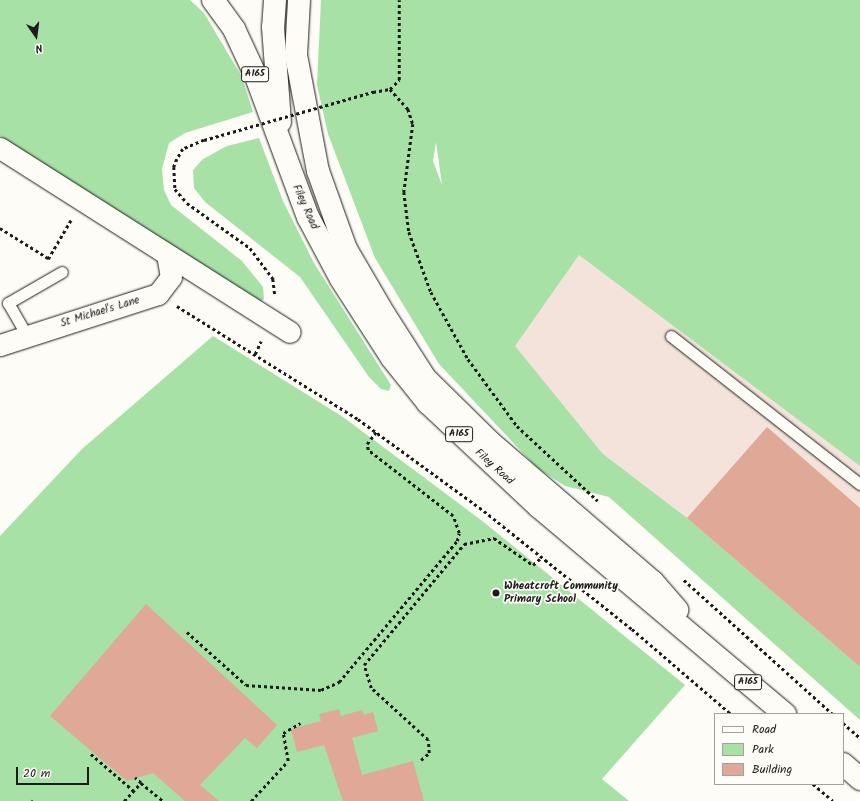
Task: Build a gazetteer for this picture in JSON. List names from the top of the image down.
{
  "streets": {
    "highway": ["A165", "Filey Road"],
    "street": ["St Michael's Lane"]
  },
  "places": ["Wheatcroft Community Primary School"],
  "legend": ["Road", "Park", "Building"],
  "scale_bar": "20 m",
  "north": "bottom"
}
